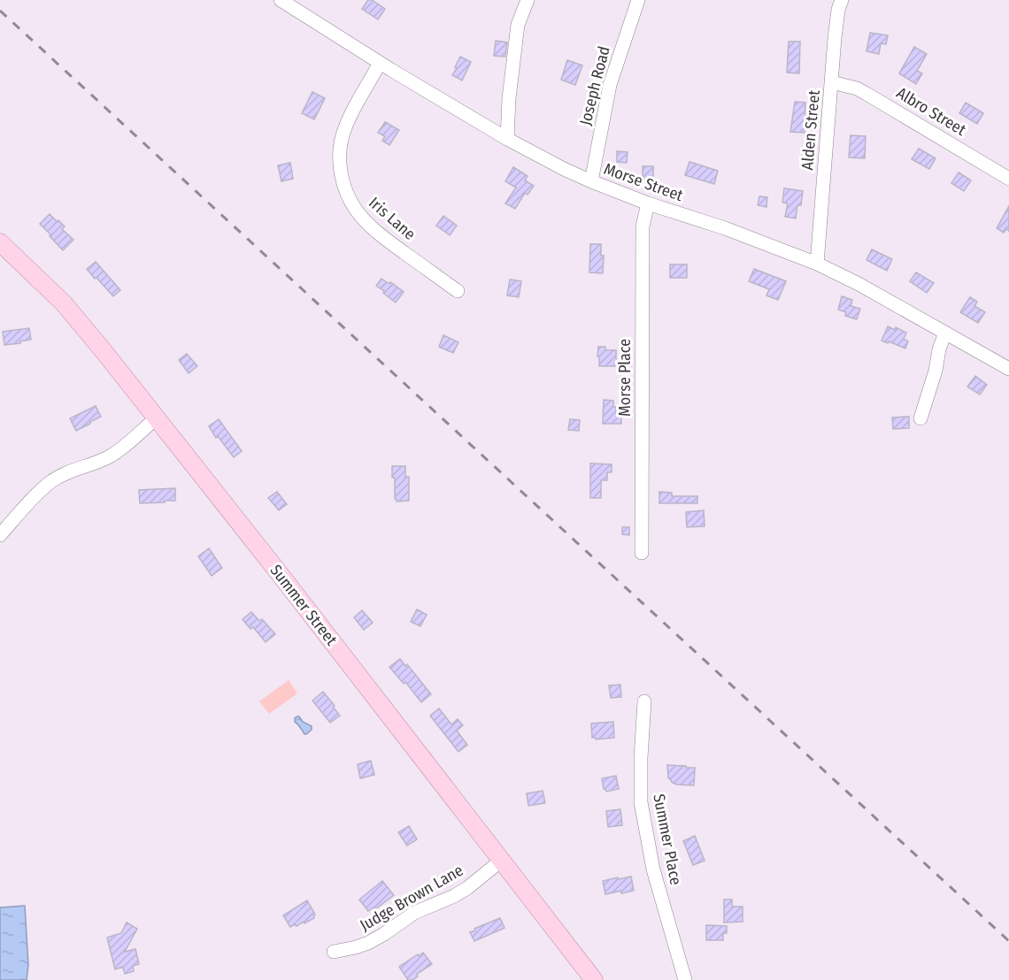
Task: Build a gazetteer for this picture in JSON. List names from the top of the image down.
{
  "streets": {
    "main road": ["Summer Street"],
    "street": [
      "Joseph Road",
      "Albro Street",
      "Alden Street",
      "Morse Street",
      "Iris Lane",
      "Morse Place",
      "Summer Place",
      "Judge Brown Lane"
    ]
  },
  "crossings": [
    ["Joseph Road", "Morse Street"],
    ["Albro Street", "Alden Street"],
    ["Alden Street", "Morse Street"],
    ["Morse Street", "Iris Lane"],
    ["Morse Street", "Morse Place"],
    ["Summer Street", "Judge Brown Lane"]
  ]
}
